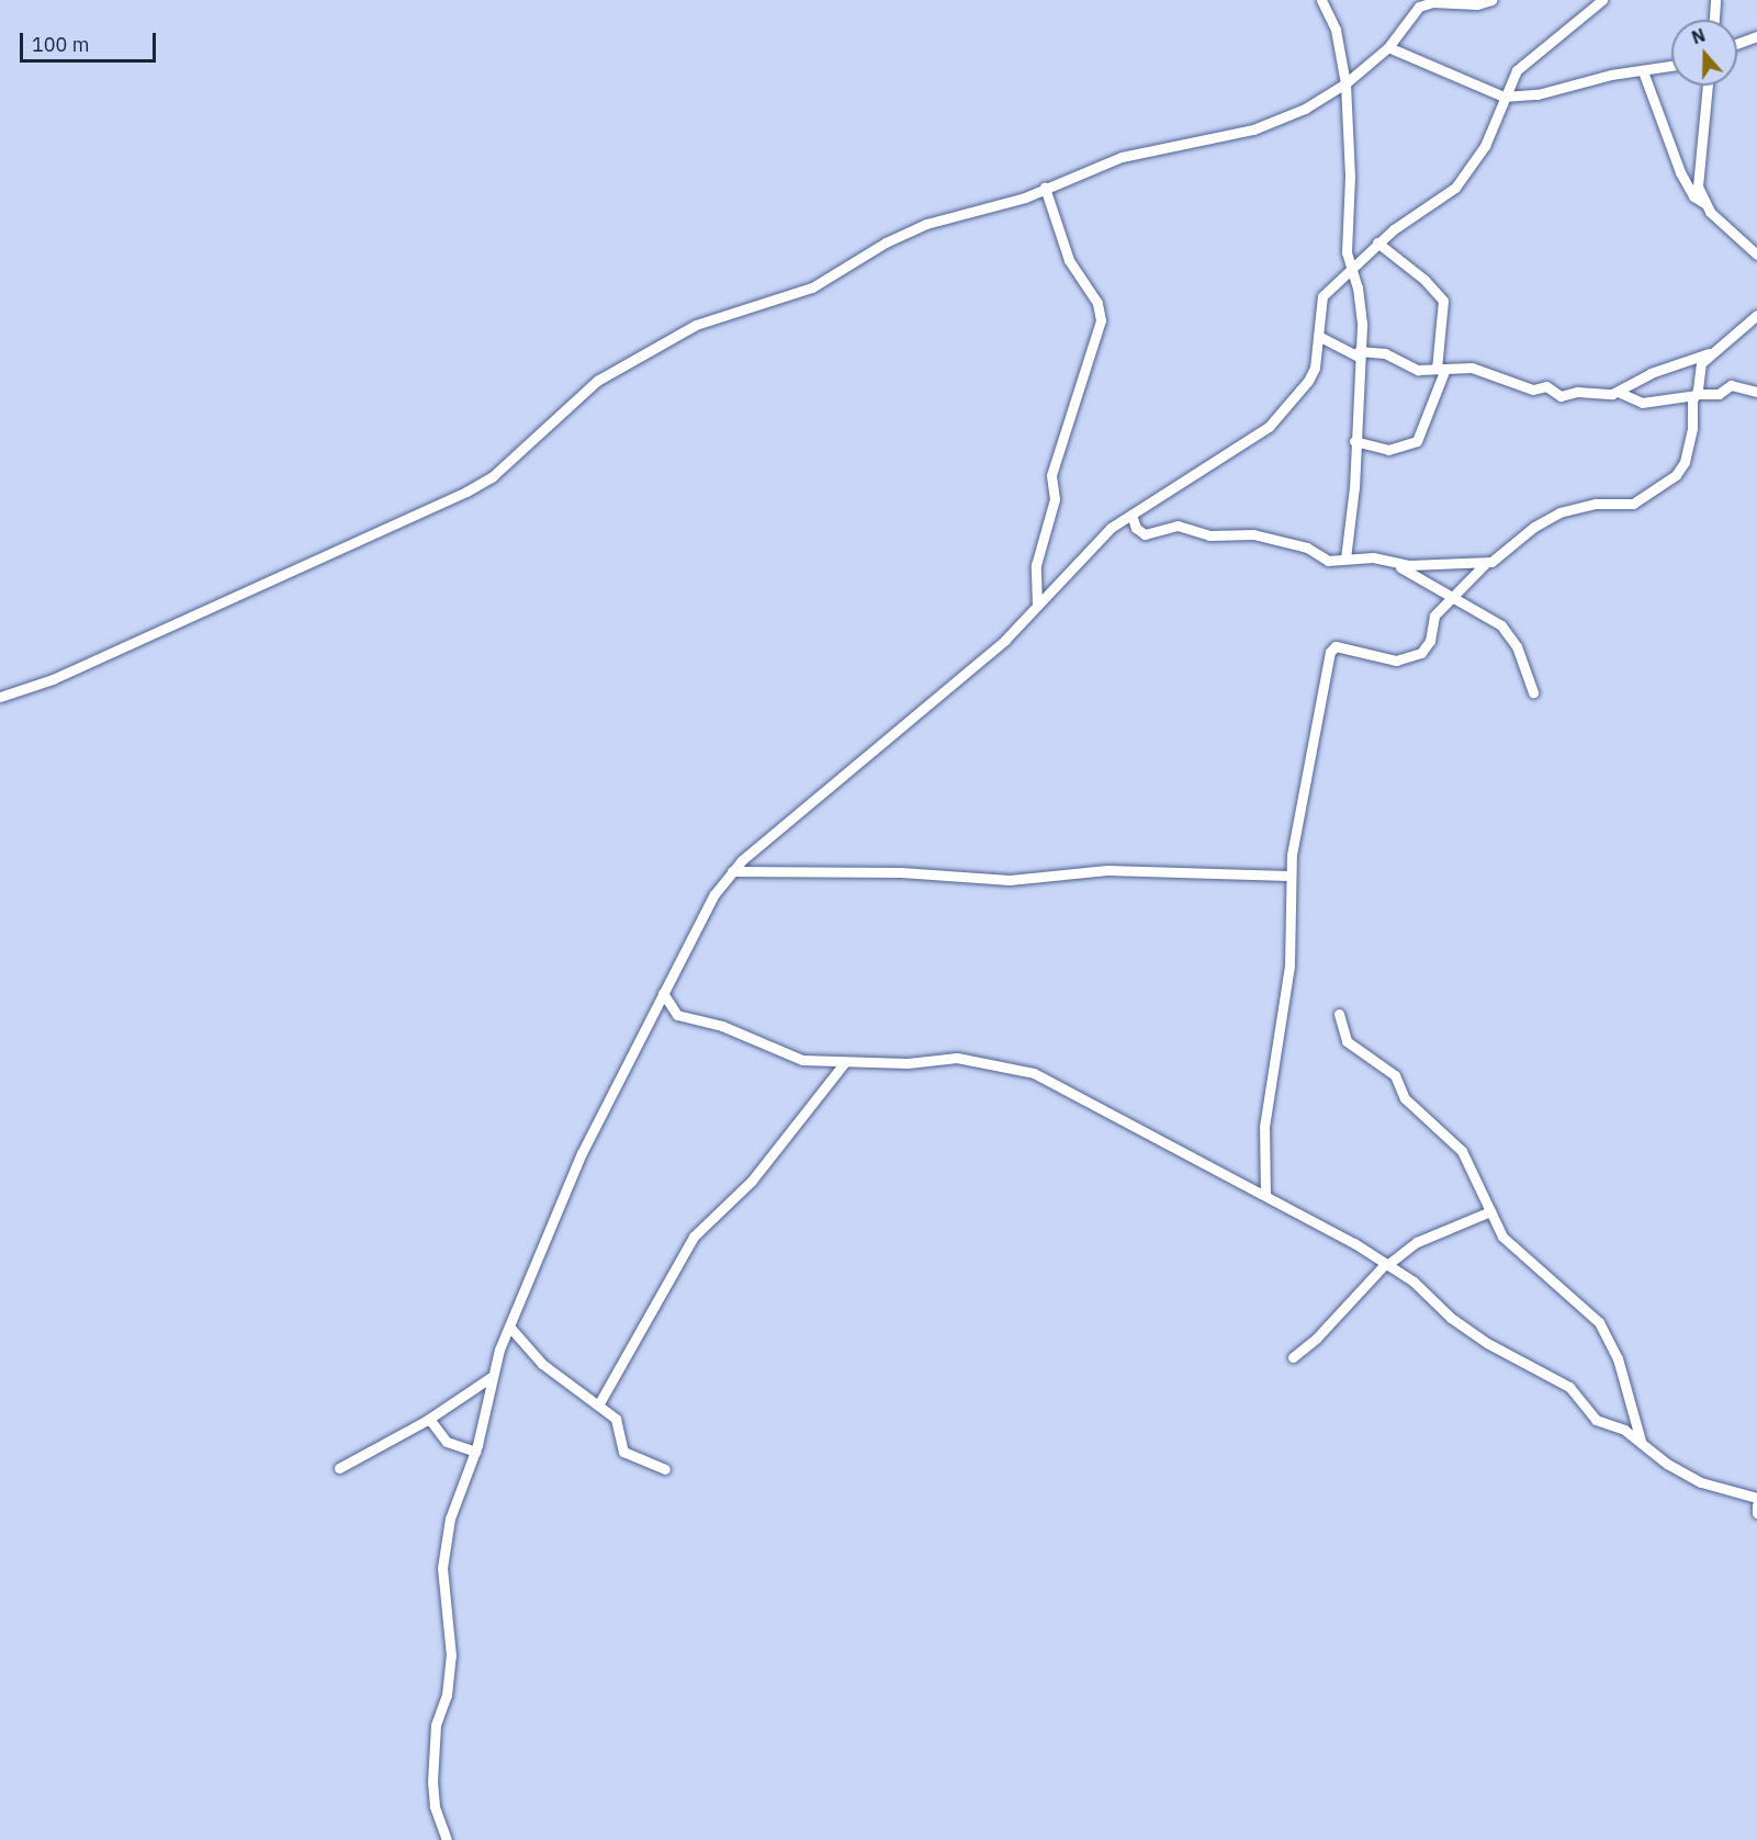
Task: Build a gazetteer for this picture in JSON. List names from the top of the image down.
{
  "scale_bar": "100 m",
  "north": "top"
}
